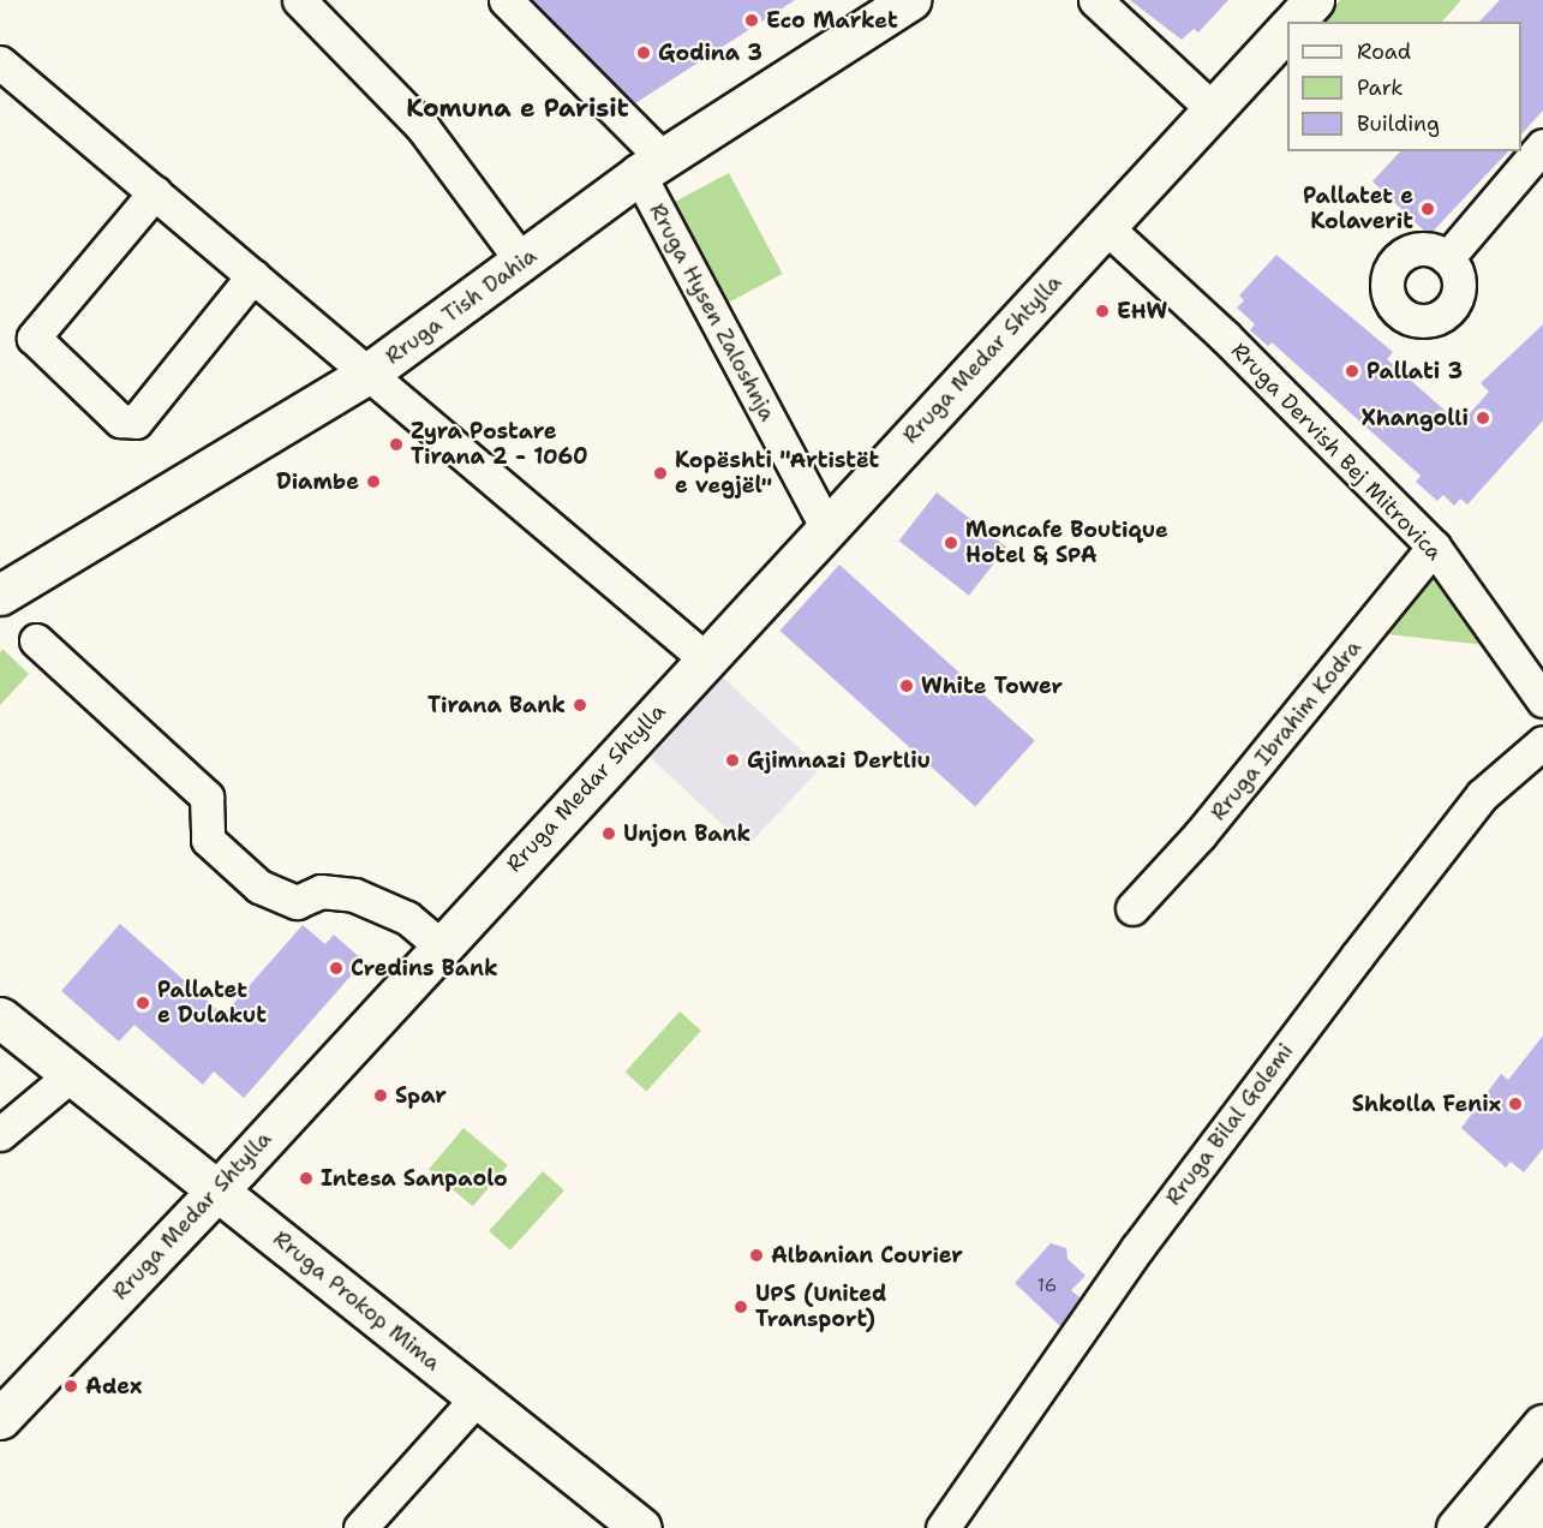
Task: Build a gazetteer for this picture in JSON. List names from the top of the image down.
{
  "streets": {
    "street": [
      "Rruga Tish Dahia",
      "Rruga Hysen Zaloshnja",
      "Rruga Medar Shtylla",
      "Rruga Dervish Bej Mitrovica",
      "Rruga Ibrahim Kodra",
      "Rruga Bilal Golemi",
      "Rruga Prokop Mima"
    ]
  },
  "crossings": [
    ["Rruga Tish Dahia", "Rruga Hysen Zaloshnja"],
    ["Rruga Hysen Zaloshnja", "Rruga Medar Shtylla"],
    ["Rruga Medar Shtylla", "Rruga Dervish Bej Mitrovica"],
    ["Rruga Medar Shtylla", "Rruga Prokop Mima"],
    ["Rruga Dervish Bej Mitrovica", "Rruga Ibrahim Kodra"]
  ],
  "districts": ["Komuna e Parisit"],
  "places": [
    "Eco Market",
    "Godina 3",
    "Pallatet e Kolaverit",
    "EHW",
    "Pallati 3",
    "Xhangolli",
    "Zyra Postare Tirana 2 - 1060",
    "Kopështi \"Artistët e vegjël\"",
    "Diambe",
    "Moncafe Boutique Hotel & SPA",
    "White Tower",
    "Tirana Bank",
    "Gjimnazi Dertliu",
    "Unjon Bank",
    "Credins Bank",
    "Pallatet e Dulakut",
    "Spar",
    "Shkolla Fenix",
    "Intesa Sanpaolo",
    "Albanian Courier",
    "UPS (United Transport)",
    "Adex"
  ],
  "house_numbers": ["16"],
  "legend": ["Road", "Park", "Building"]
}
